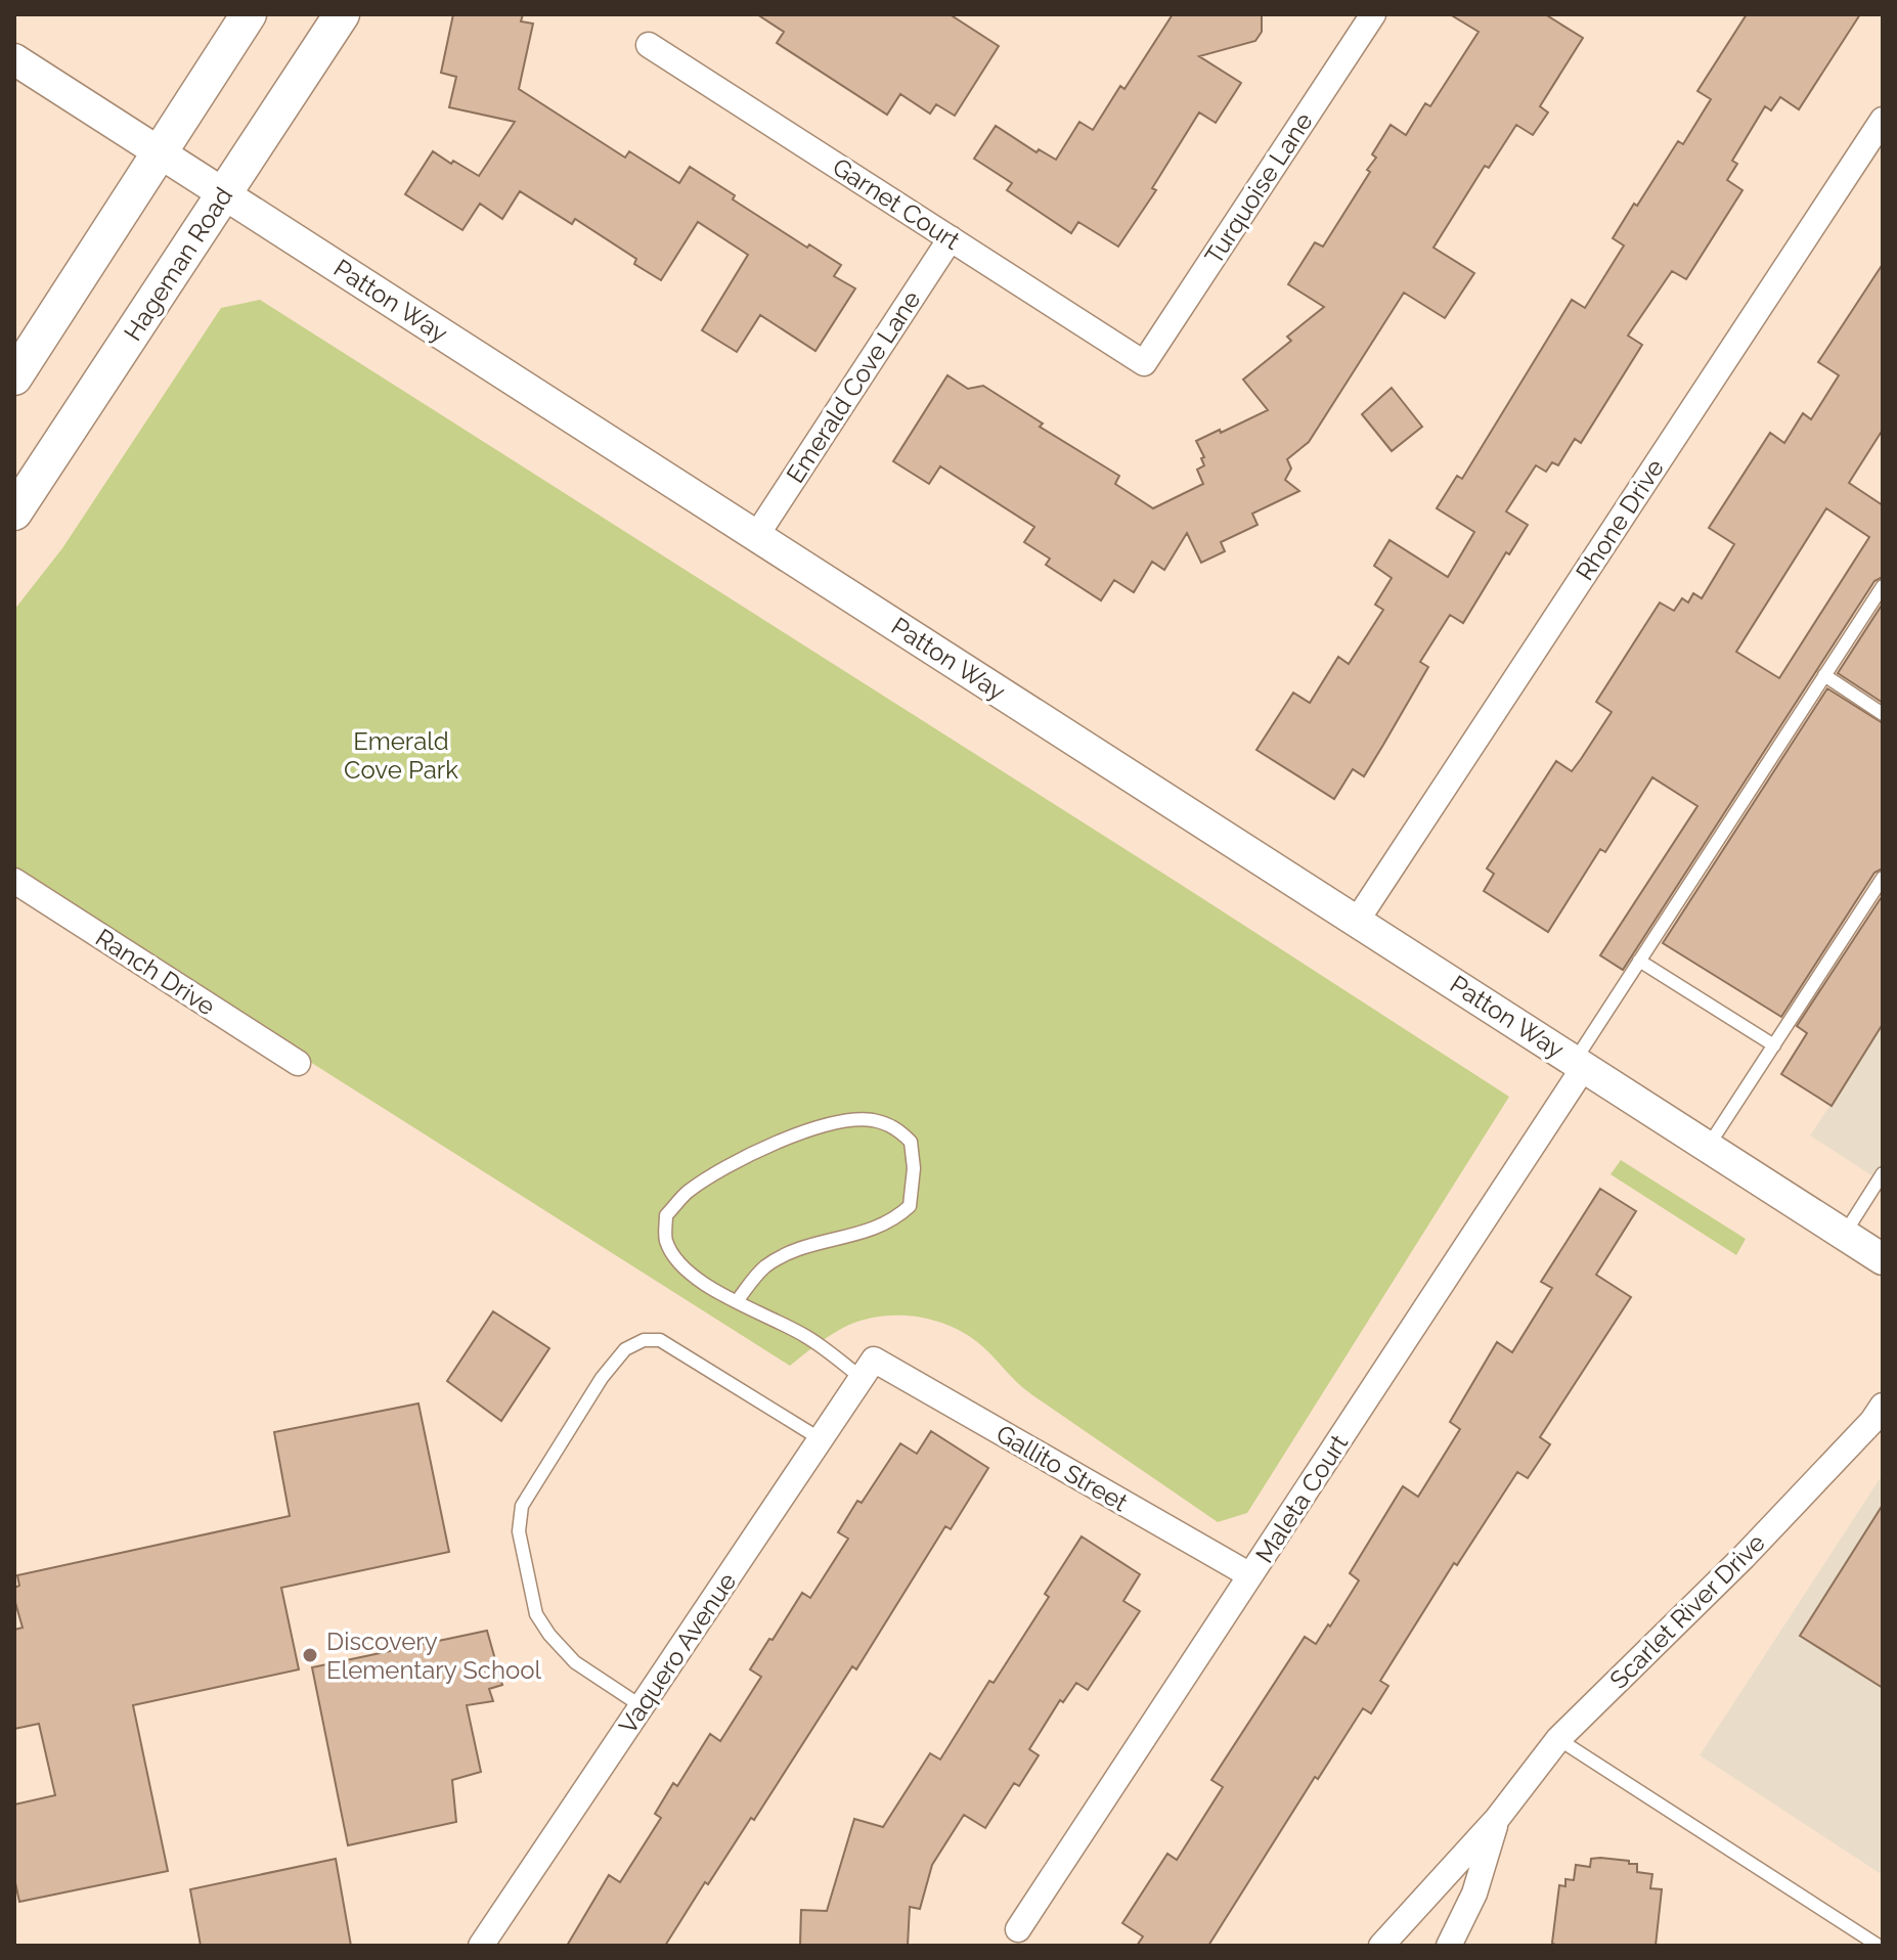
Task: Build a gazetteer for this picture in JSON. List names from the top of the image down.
{
  "streets": {
    "main road": ["Hageman Road"],
    "street": [
      "Turquoise Lane",
      "Garnet Court",
      "Patton Way",
      "Emerald Cove Lane",
      "Rhone Drive",
      "Ranch Drive",
      "Gallito Street",
      "Maleta Court",
      "Scarlet River Drive",
      "Vaquero Avenue"
    ]
  },
  "crossings": [
    ["Turquoise Lane", "Garnet Court"],
    ["Garnet Court", "Emerald Cove Lane"],
    ["Hageman Road", "Patton Way"],
    ["Patton Way", "Emerald Cove Lane"],
    ["Patton Way", "Rhone Drive"],
    ["Patton Way", "Maleta Court"],
    ["Gallito Street", "Maleta Court"],
    ["Gallito Street", "Vaquero Avenue"]
  ],
  "parks": ["Emerald Cove Park"],
  "places": ["Discovery Elementary School"]
}
